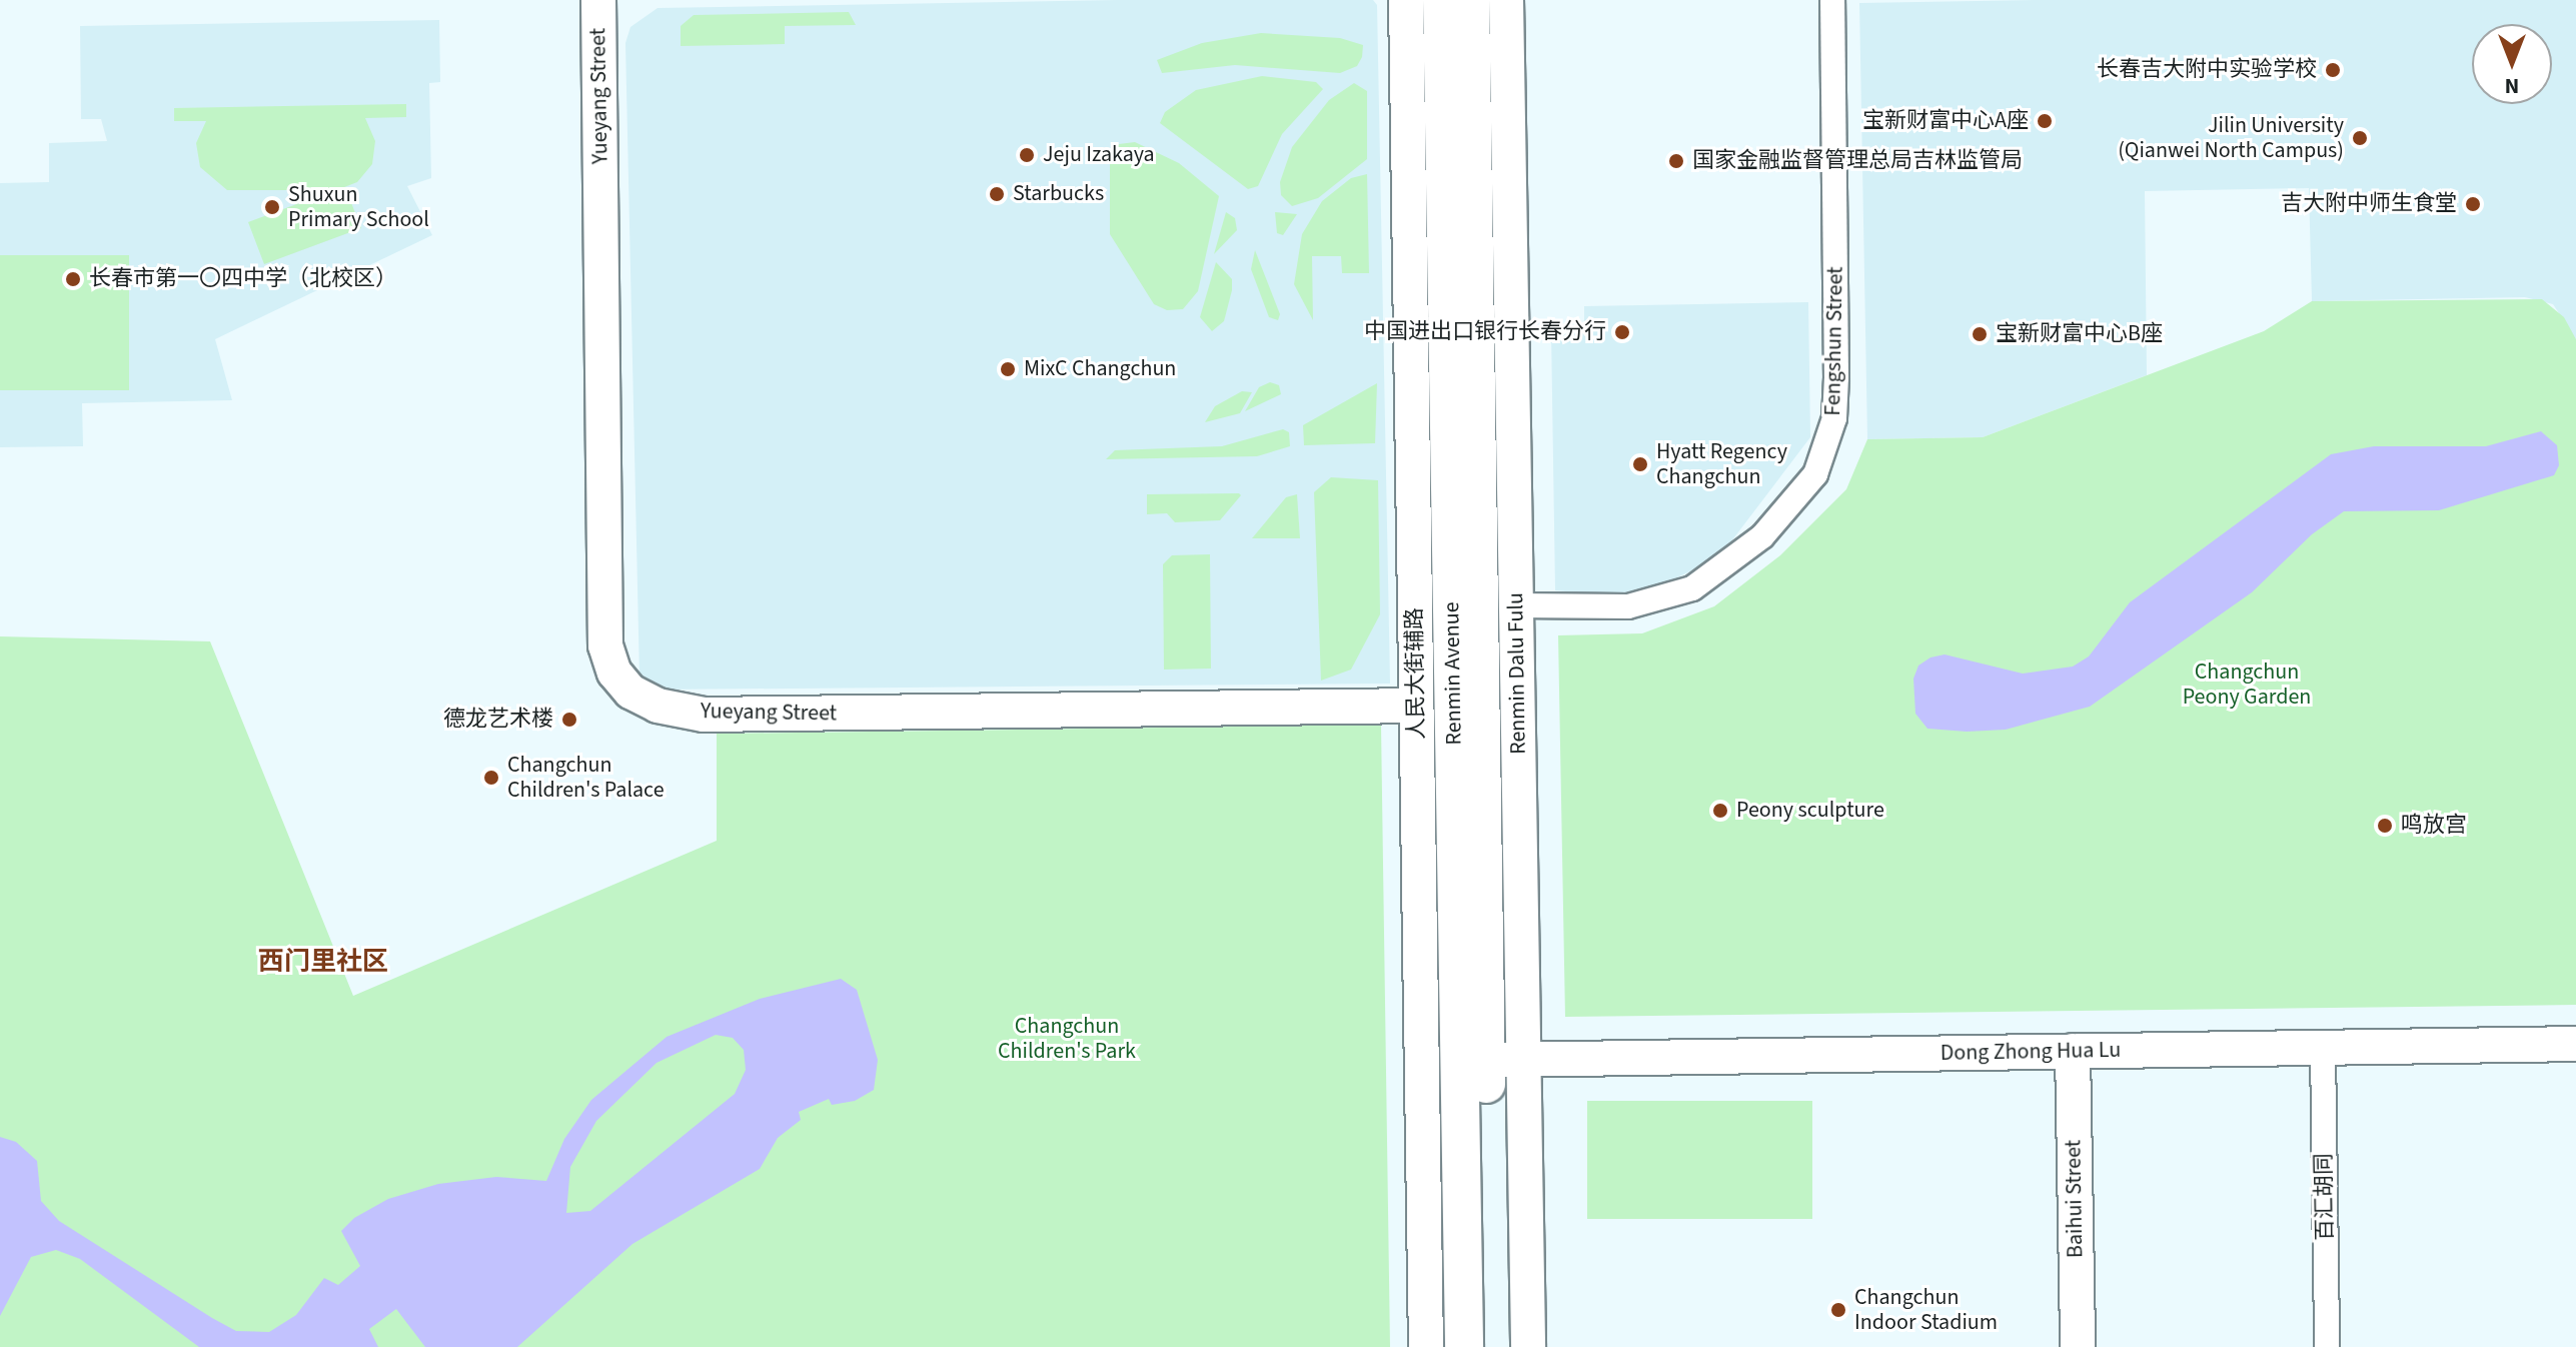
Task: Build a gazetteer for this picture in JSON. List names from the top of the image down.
{
  "streets": {
    "main road": ["Renmin Avenue"],
    "street": [
      "Yueyang Street",
      "Fengshun Street",
      "人民大街辅路",
      "Renmin Dalu Fulu",
      "Dong Zhong Hua Lu",
      "百汇胡同",
      "Baihui Street"
    ]
  },
  "crossings": [
    ["Yueyang Street", "人民大街辅路"],
    ["Fengshun Street", "Renmin Dalu Fulu"],
    ["Renmin Avenue", "Dong Zhong Hua Lu"],
    ["Renmin Dalu Fulu", "Dong Zhong Hua Lu"],
    ["Dong Zhong Hua Lu", "百汇胡同"],
    ["Dong Zhong Hua Lu", "Baihui Street"]
  ],
  "districts": ["西门里社区"],
  "parks": ["Changchun Peony Garden", "Changchun Children's Park"],
  "places": [
    "长春吉大附中实验学校",
    "宝新财富中心A座",
    "Jilin University (Qianwei North Campus)",
    "Jeju Izakaya",
    "国家金融监督管理总局吉林监管局",
    "Starbucks",
    "吉大附中师生食堂",
    "Shuxun Primary School",
    "长春市第一〇四中学（北校区）",
    "中国进出口银行长春分行",
    "宝新财富中心B座",
    "MixC Changchun",
    "Hyatt Regency Changchun",
    "德龙艺术楼",
    "Changchun Children's Palace",
    "Peony sculpture",
    "鸣放宫",
    "Changchun Indoor Stadium"
  ],
  "north": "bottom"
}
